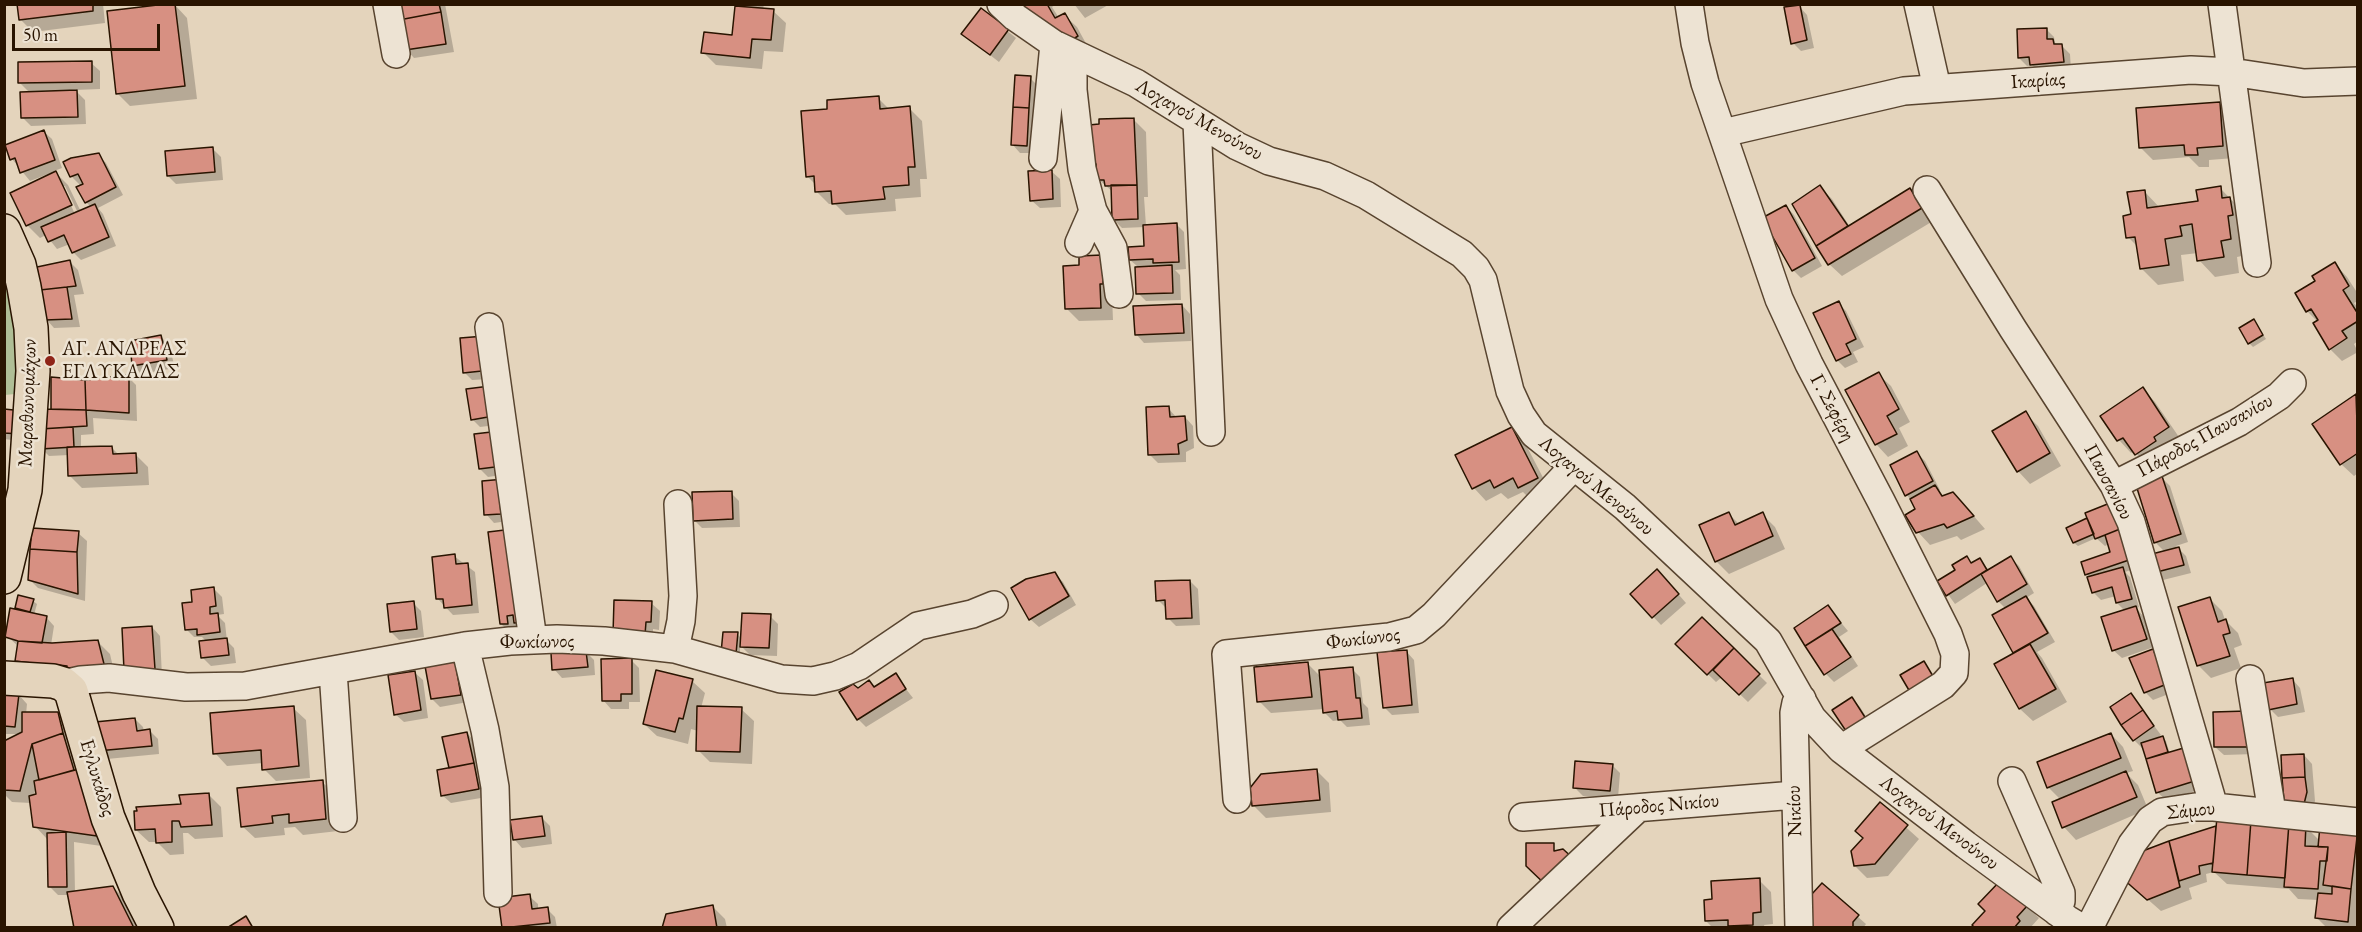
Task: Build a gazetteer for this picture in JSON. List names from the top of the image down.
{
  "streets": {
    "main road": ["Μαραθωνομάχων", "Εγλυκάδος"],
    "street": [
      "Ικαρίας",
      "Λοχαγού Μενούνου",
      "Γ. Σεφέρη",
      "Πάροδος Παυσανίου",
      "Παυσανίου",
      "Φωκίωνος",
      "Πάροδος Νικίου",
      "Νικίου",
      "Σάμου"
    ]
  },
  "crossings": [
    ["Ικαρίας", "Γ. Σεφέρη"],
    ["Λοχαγού Μενούνου", "Γ. Σεφέρη"],
    ["Λοχαγού Μενούνου", "Φωκίωνος"],
    ["Λοχαγού Μενούνου", "Νικίου"],
    ["Πάροδος Παυσανίου", "Παυσανίου"],
    ["Παυσανίου", "Σάμου"],
    ["Φωκίωνος", "Εγλυκάδος"],
    ["Πάροδος Νικίου", "Νικίου"]
  ],
  "places": ["ΑΓ. ΑΝΔΡΕΑΣ ΕΓΛΥΚΑΔΑΣ"],
  "scale_bar": "50 m"
}
